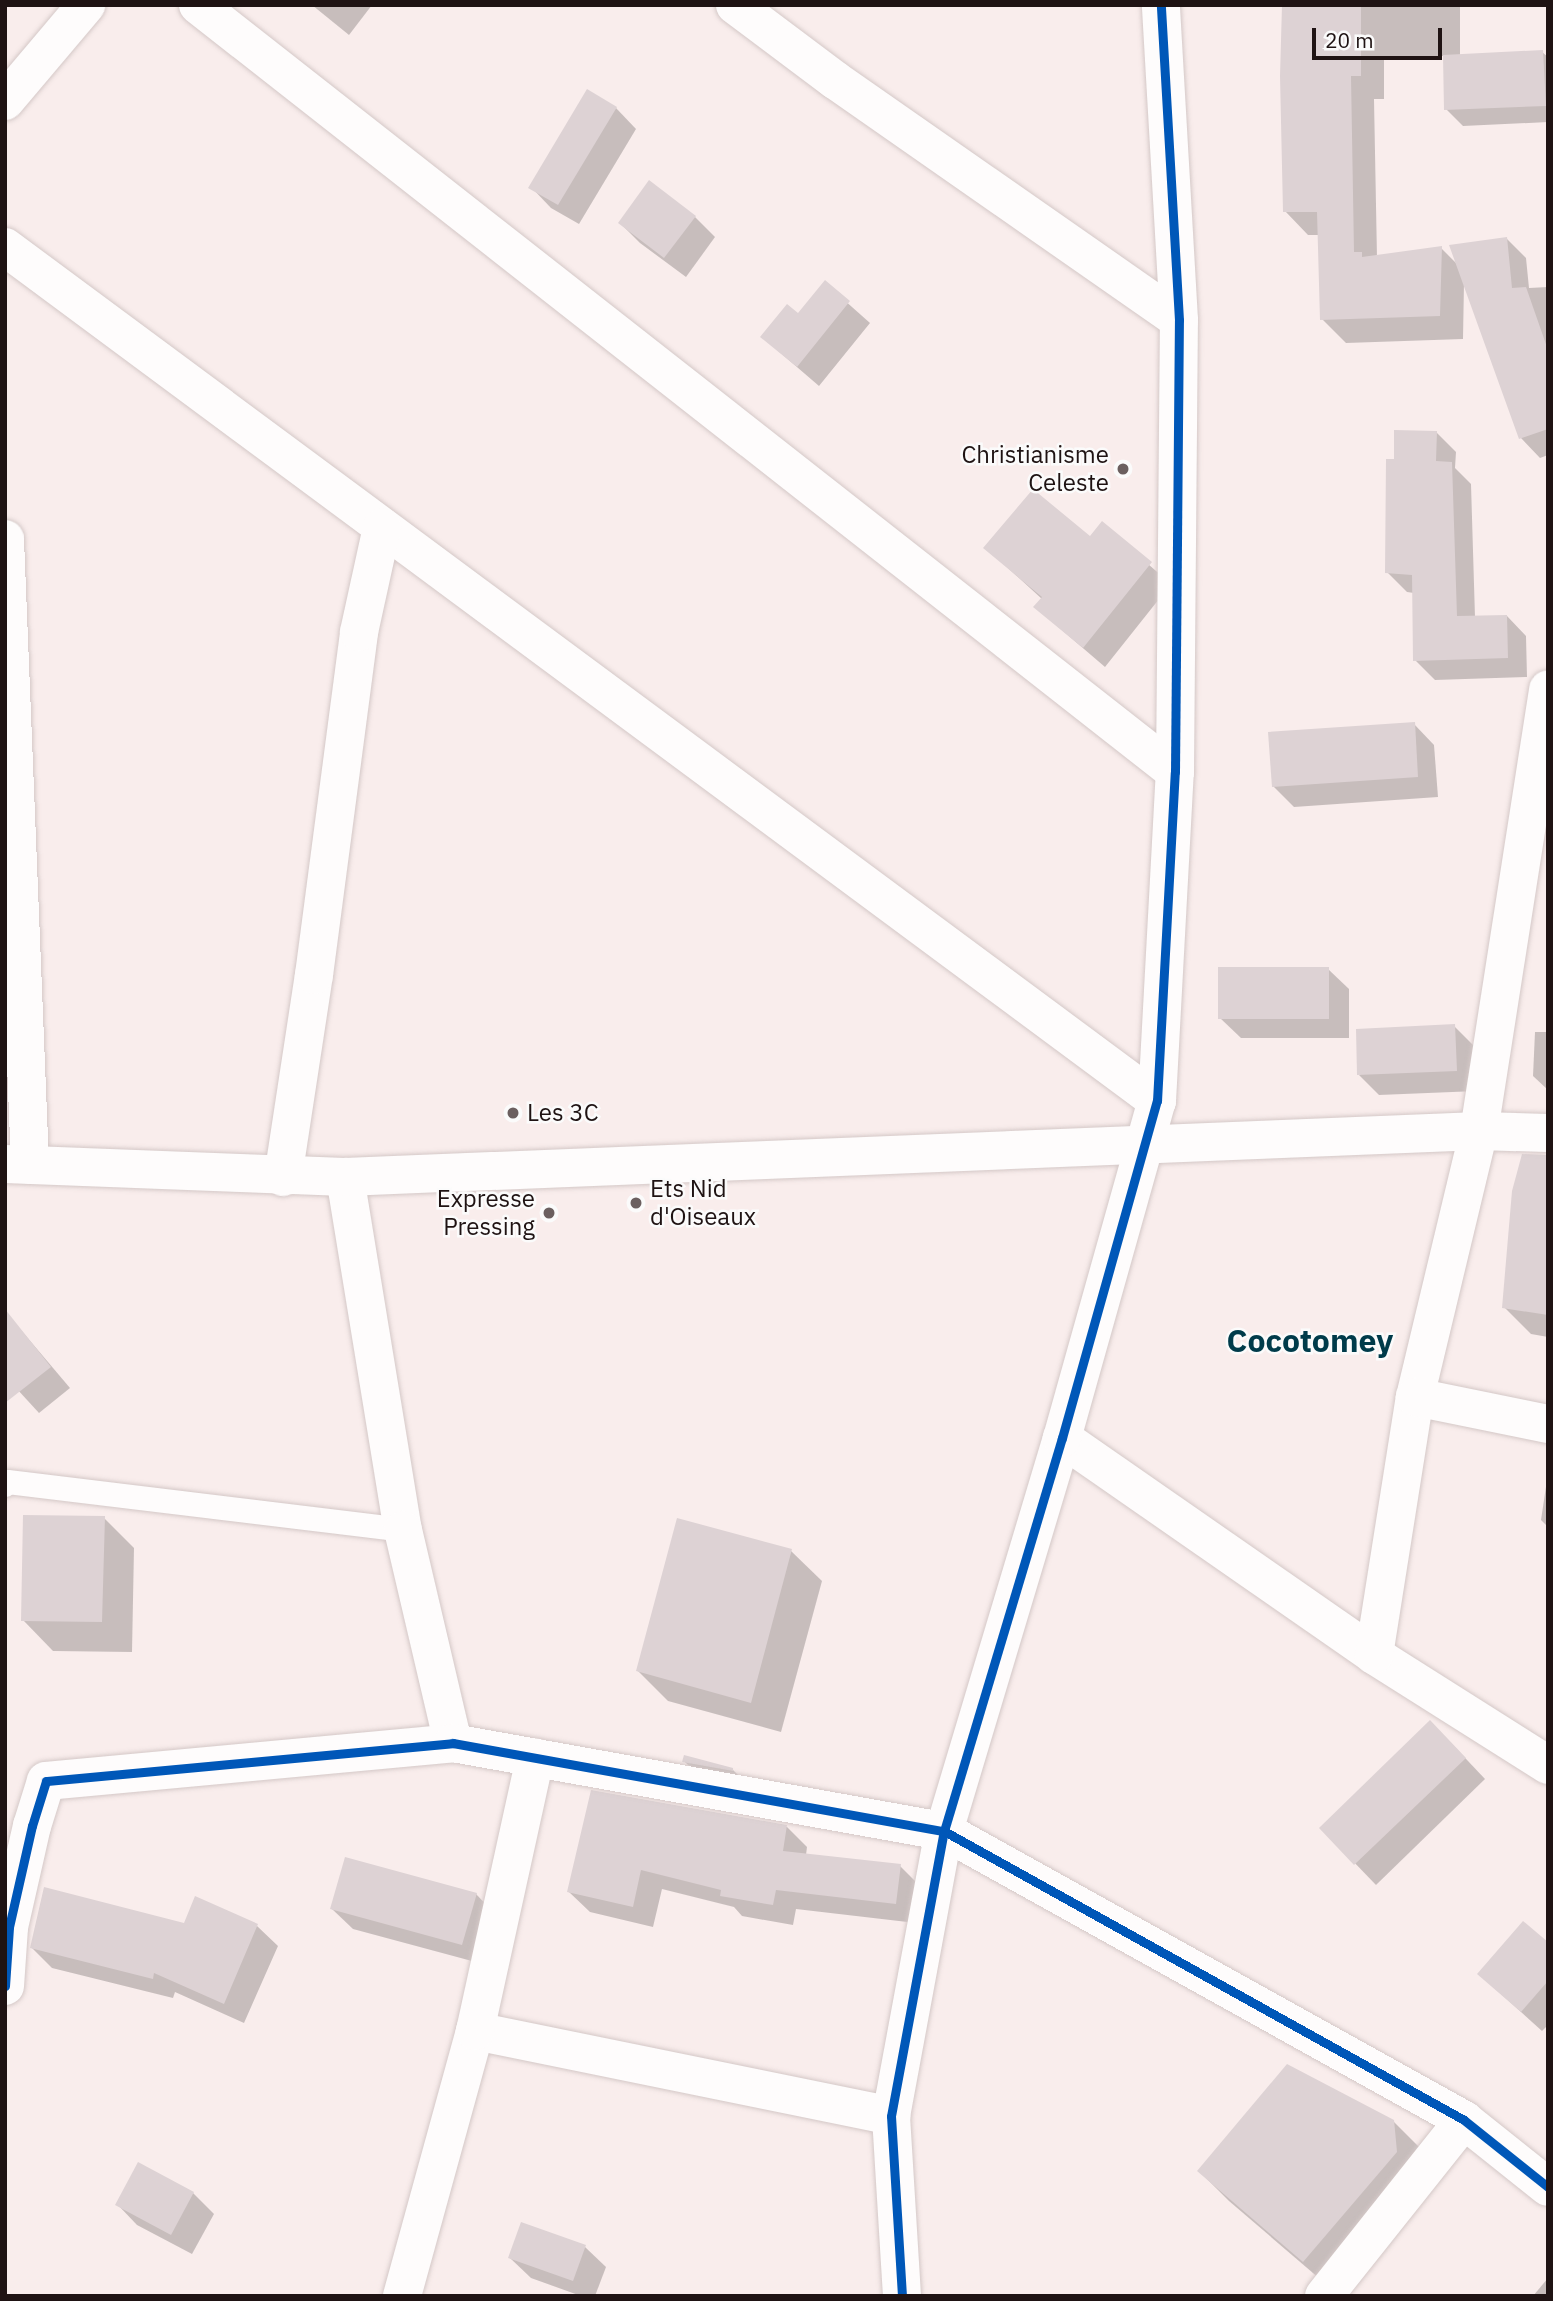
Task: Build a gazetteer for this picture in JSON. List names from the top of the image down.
{
  "districts": ["Cocotomey"],
  "places": [
    "Christianisme Celeste",
    "Les 3C",
    "Ets Nid d'Oiseaux",
    "Expresse Pressing"
  ],
  "scale_bar": "20 m"
}
